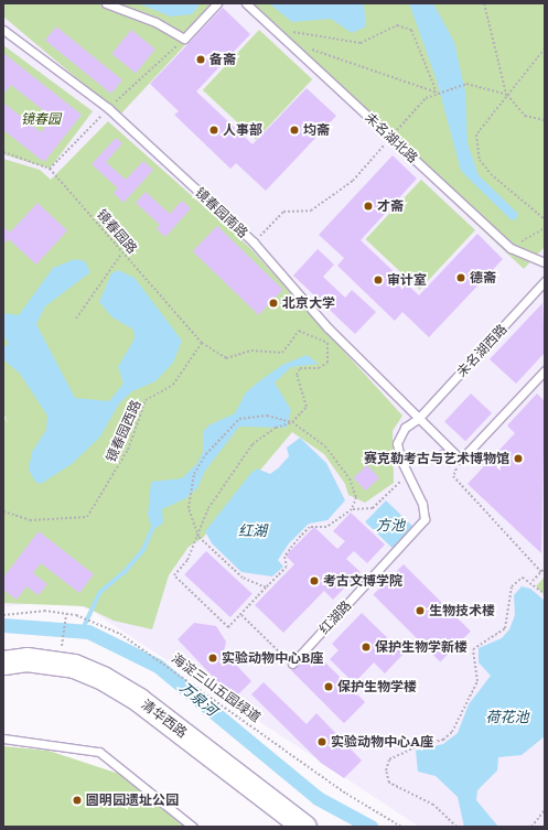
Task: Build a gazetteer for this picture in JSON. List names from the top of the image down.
{
  "streets": {
    "main road": ["清华西路"],
    "lane": [
      "未名湖北路",
      "镜春园南路",
      "未名湖西路",
      "红湖路"
    ],
    "path": ["镜春园路", "镜春园西路", "海淀三山五园绿道"]
  },
  "crossings": [
    ["镜春园南路", "未名湖西路"],
    ["镜春园南路", "红湖路"],
    ["镜春园路", "镜春园西路"],
    ["未名湖西路", "红湖路"]
  ],
  "water": [
    "方池",
    "红湖",
    "万泉河",
    "荷花池"
  ],
  "parks": ["镜春园"],
  "places": [
    "备斋",
    "人事部",
    "均斋",
    "才斋",
    "德斋",
    "审计室",
    "北京大学",
    "赛克勒考古与艺术博物馆",
    "考古文博学院",
    "生物技术楼",
    "保护生物学新楼",
    "实验动物中心B座",
    "保护生物学楼",
    "实验动物中心A座",
    "圆明园遗址公园"
  ]
}
